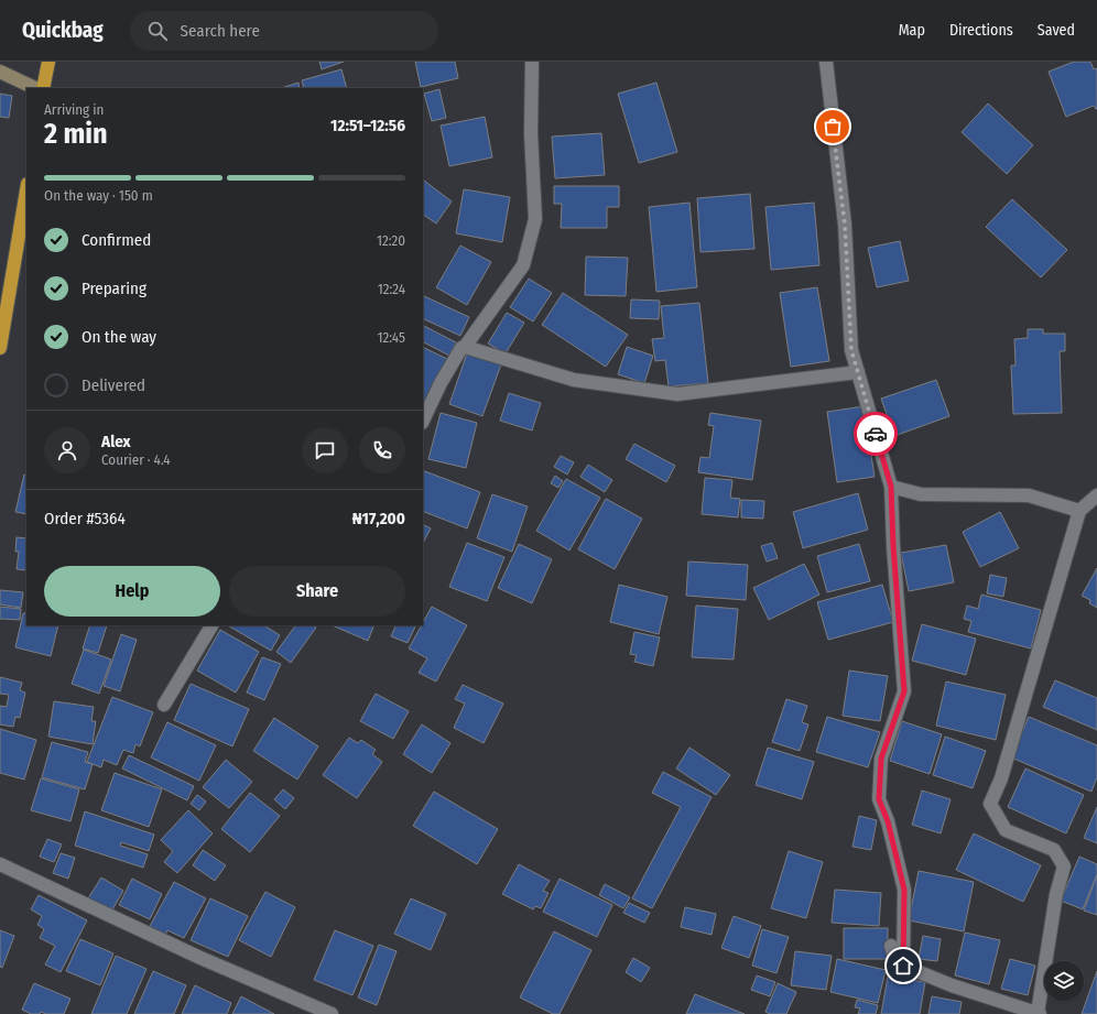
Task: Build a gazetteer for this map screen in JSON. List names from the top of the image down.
{
  "page": {
    "header": "Quickbag",
    "search": "Search here",
    "nav": ["Map", "Directions", "Saved"],
    "heading": ["2 min", "Arriving in", "12:51–12:56"],
    "panel": [
      "Alex",
      "Courier · 4.4",
      "Order #5364",
      "₦17,200"
    ],
    "bar": "On the way · 150 m",
    "list": [
      ["Confirmed", "12:20"],
      ["Preparing", "12:24"],
      ["On the way", "12:45"],
      "Delivered"
    ],
    "buttons": ["Help", "Share"]
  }
}
